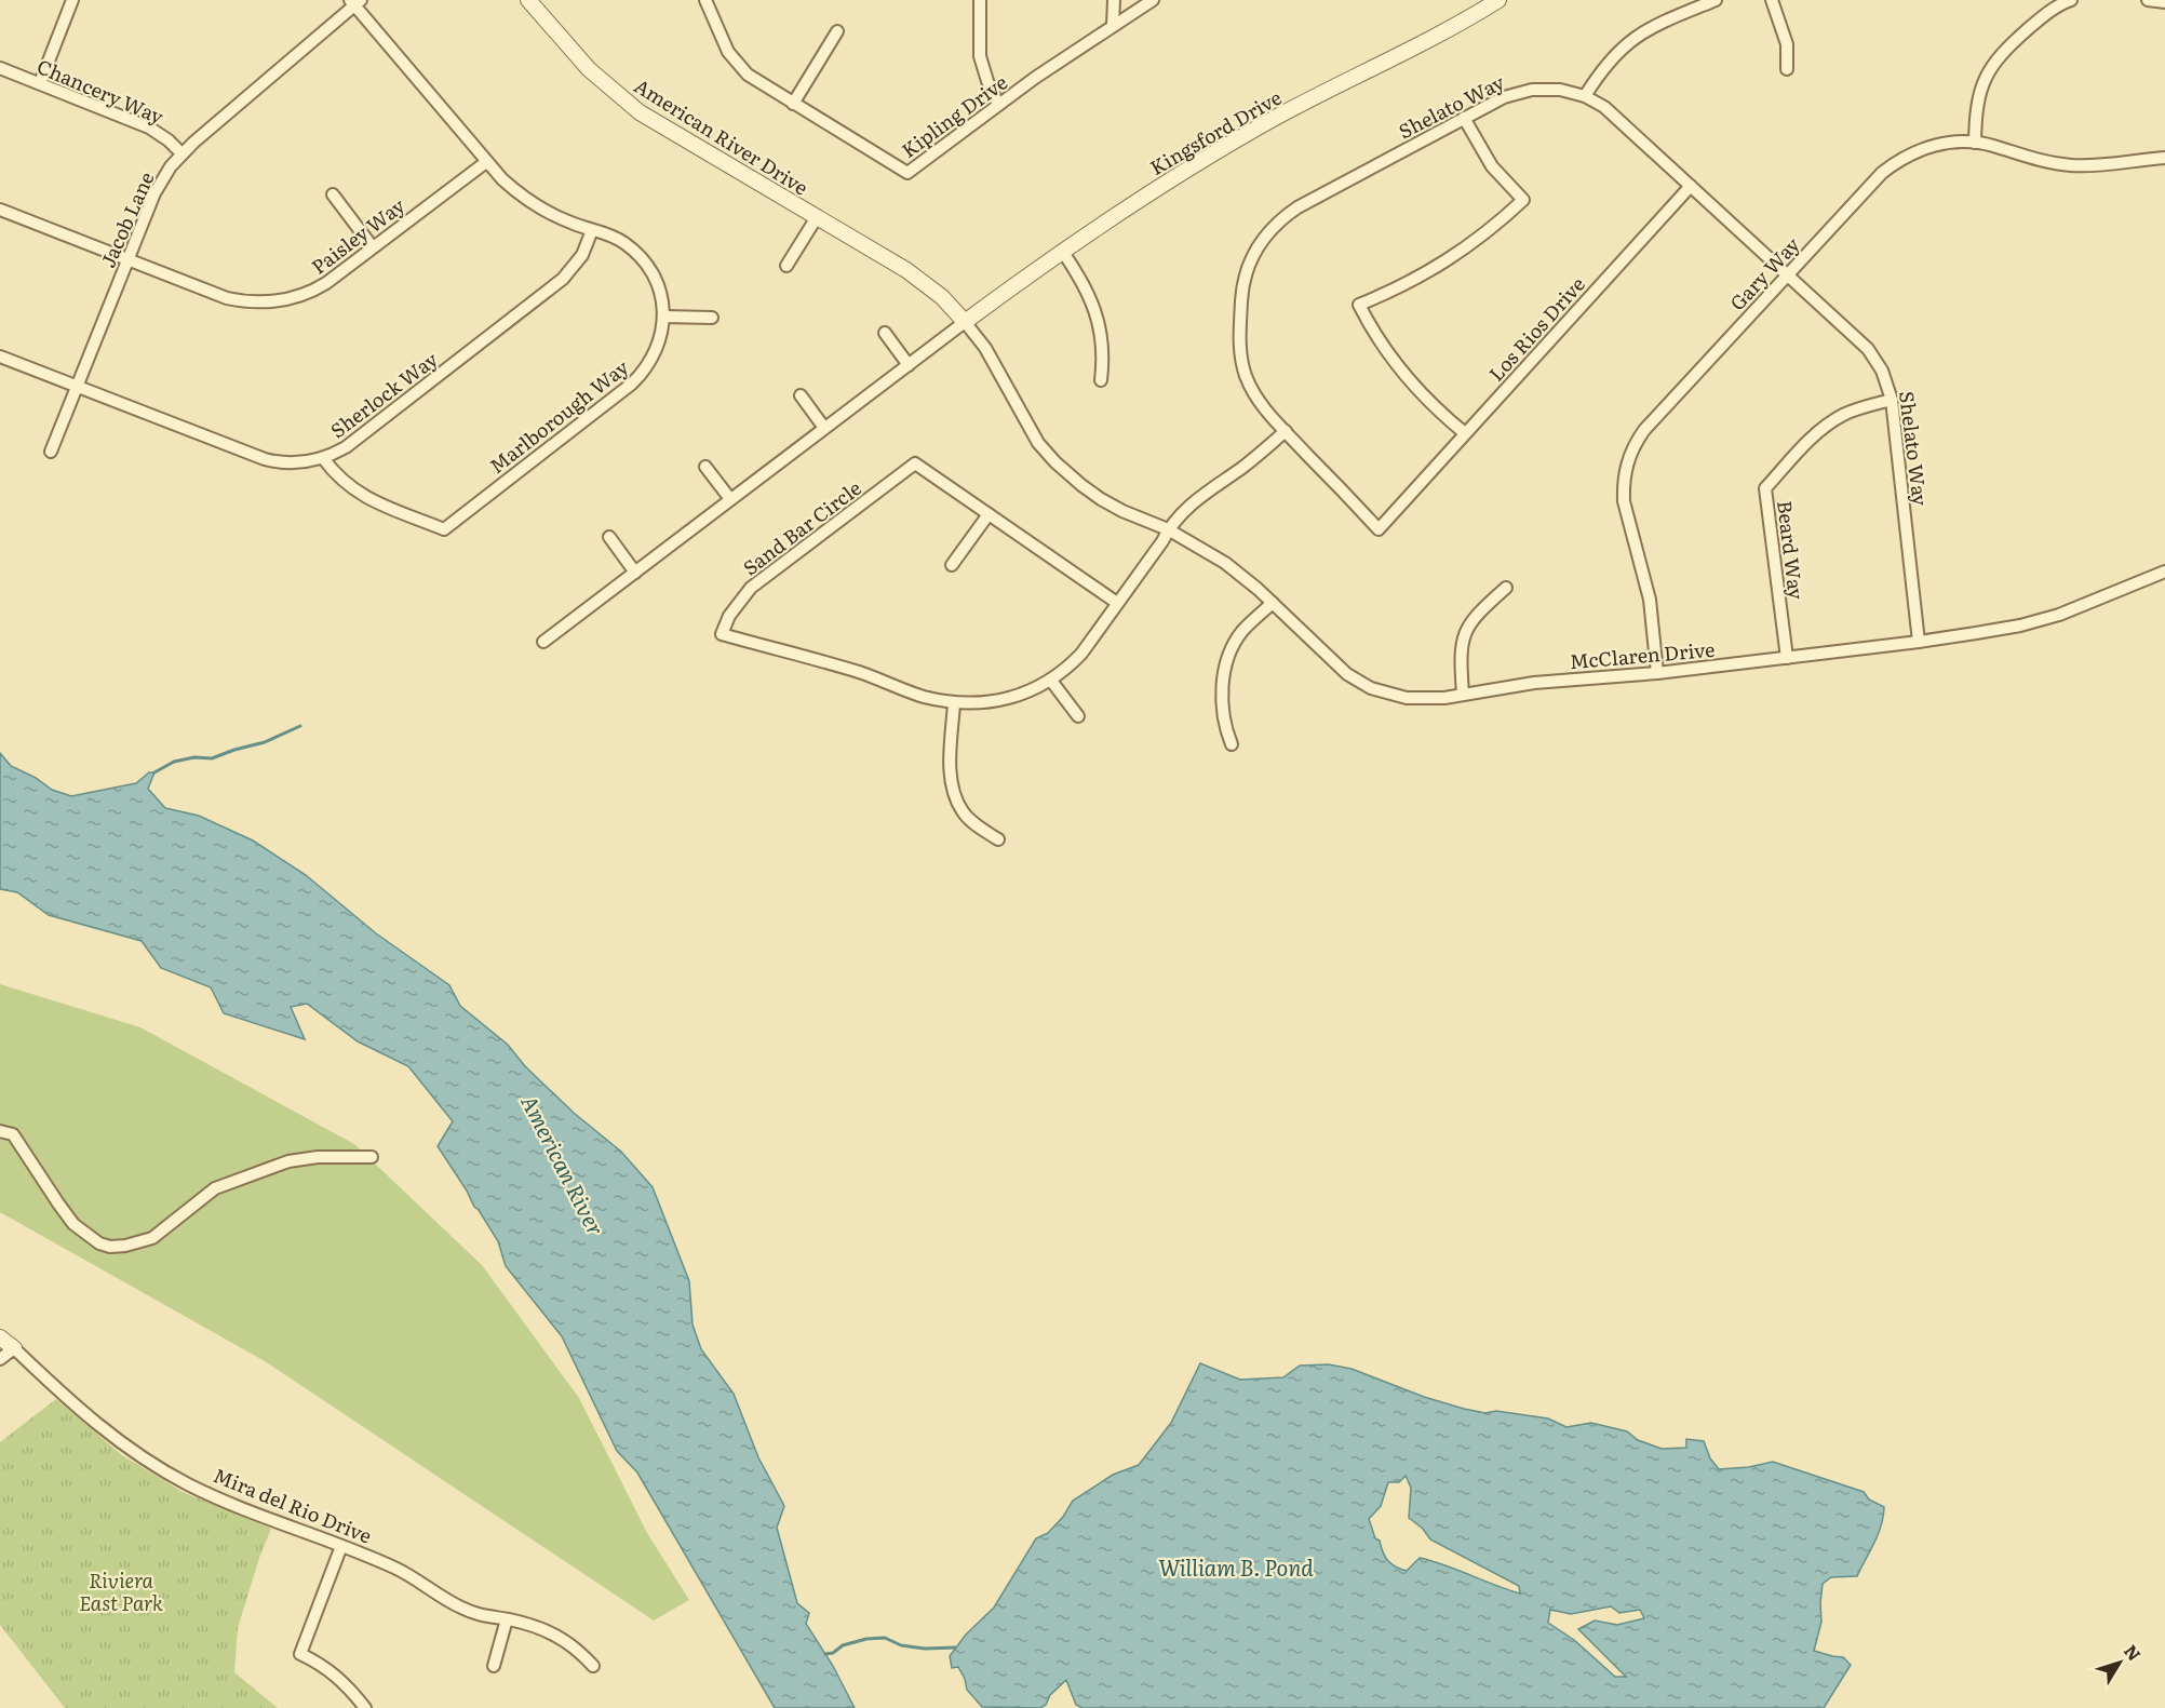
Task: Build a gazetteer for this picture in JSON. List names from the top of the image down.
{
  "streets": {
    "street": [
      "Chancery Way",
      "Shelato Way",
      "Kipling Drive",
      "Kingsford Drive",
      "American River Drive",
      "Jacob Lane",
      "Paisley Way",
      "Gary Way",
      "Los Rios Drive",
      "Sherlock Way",
      "Marlborough Way",
      "Sand Bar Circle",
      "Beard Way",
      "McClaren Drive",
      "Mira del Rio Drive"
    ]
  },
  "crossings": [
    ["Chancery Way", "Jacob Lane"],
    ["Shelato Way", "Gary Way"],
    ["Shelato Way", "Los Rios Drive"],
    ["Shelato Way", "Beard Way"],
    ["Shelato Way", "McClaren Drive"],
    ["Kingsford Drive", "American River Drive"],
    ["American River Drive", "McClaren Drive"],
    ["Jacob Lane", "Paisley Way"],
    ["Jacob Lane", "Sherlock Way"],
    ["Jacob Lane", "Marlborough Way"],
    ["Paisley Way", "Marlborough Way"],
    ["Gary Way", "McClaren Drive"],
    ["Sherlock Way", "Marlborough Way"],
    ["Beard Way", "McClaren Drive"]
  ],
  "water": ["American River", "William B. Pond"],
  "parks": ["Riviera East Park"],
  "north": "top right"
}
